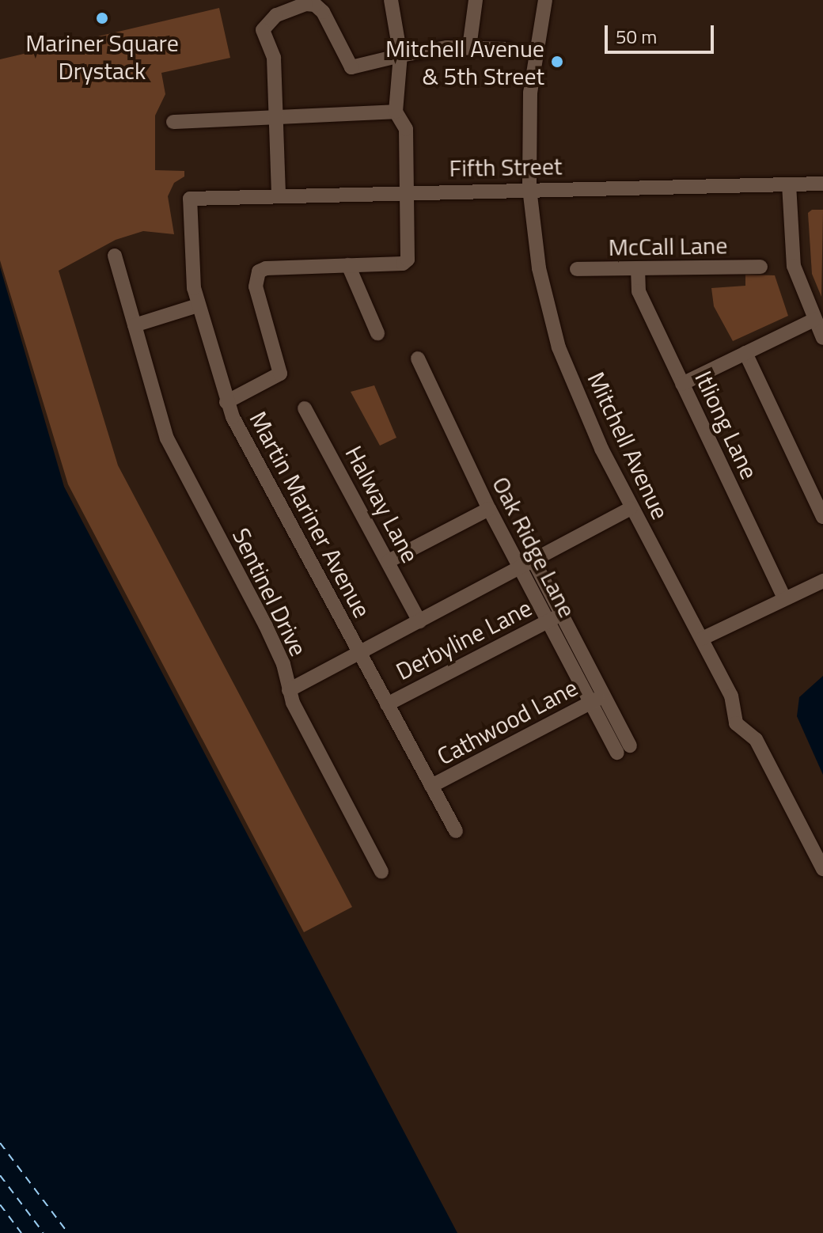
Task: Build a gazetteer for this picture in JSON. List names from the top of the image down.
{
  "streets": {
    "street": [
      "Fifth Street",
      "McCall Lane",
      "Itliong Lane",
      "Mitchell Avenue",
      "Halway Lane",
      "Martin Mariner Avenue",
      "Oak Ridge Lane",
      "Sentinel Drive",
      "Derbyline Lane",
      "Cathwood Lane"
    ]
  },
  "crossings": [
    ["Fifth Street", "Mitchell Avenue"],
    ["Fifth Street", "Martin Mariner Avenue"],
    ["McCall Lane", "Itliong Lane"],
    ["Martin Mariner Avenue", "Derbyline Lane"],
    ["Martin Mariner Avenue", "Cathwood Lane"],
    ["Oak Ridge Lane", "Derbyline Lane"],
    ["Oak Ridge Lane", "Cathwood Lane"]
  ],
  "places": ["Mariner Square Drystack", "Mitchell Avenue & 5th Street"],
  "scale_bar": "50 m"
}
